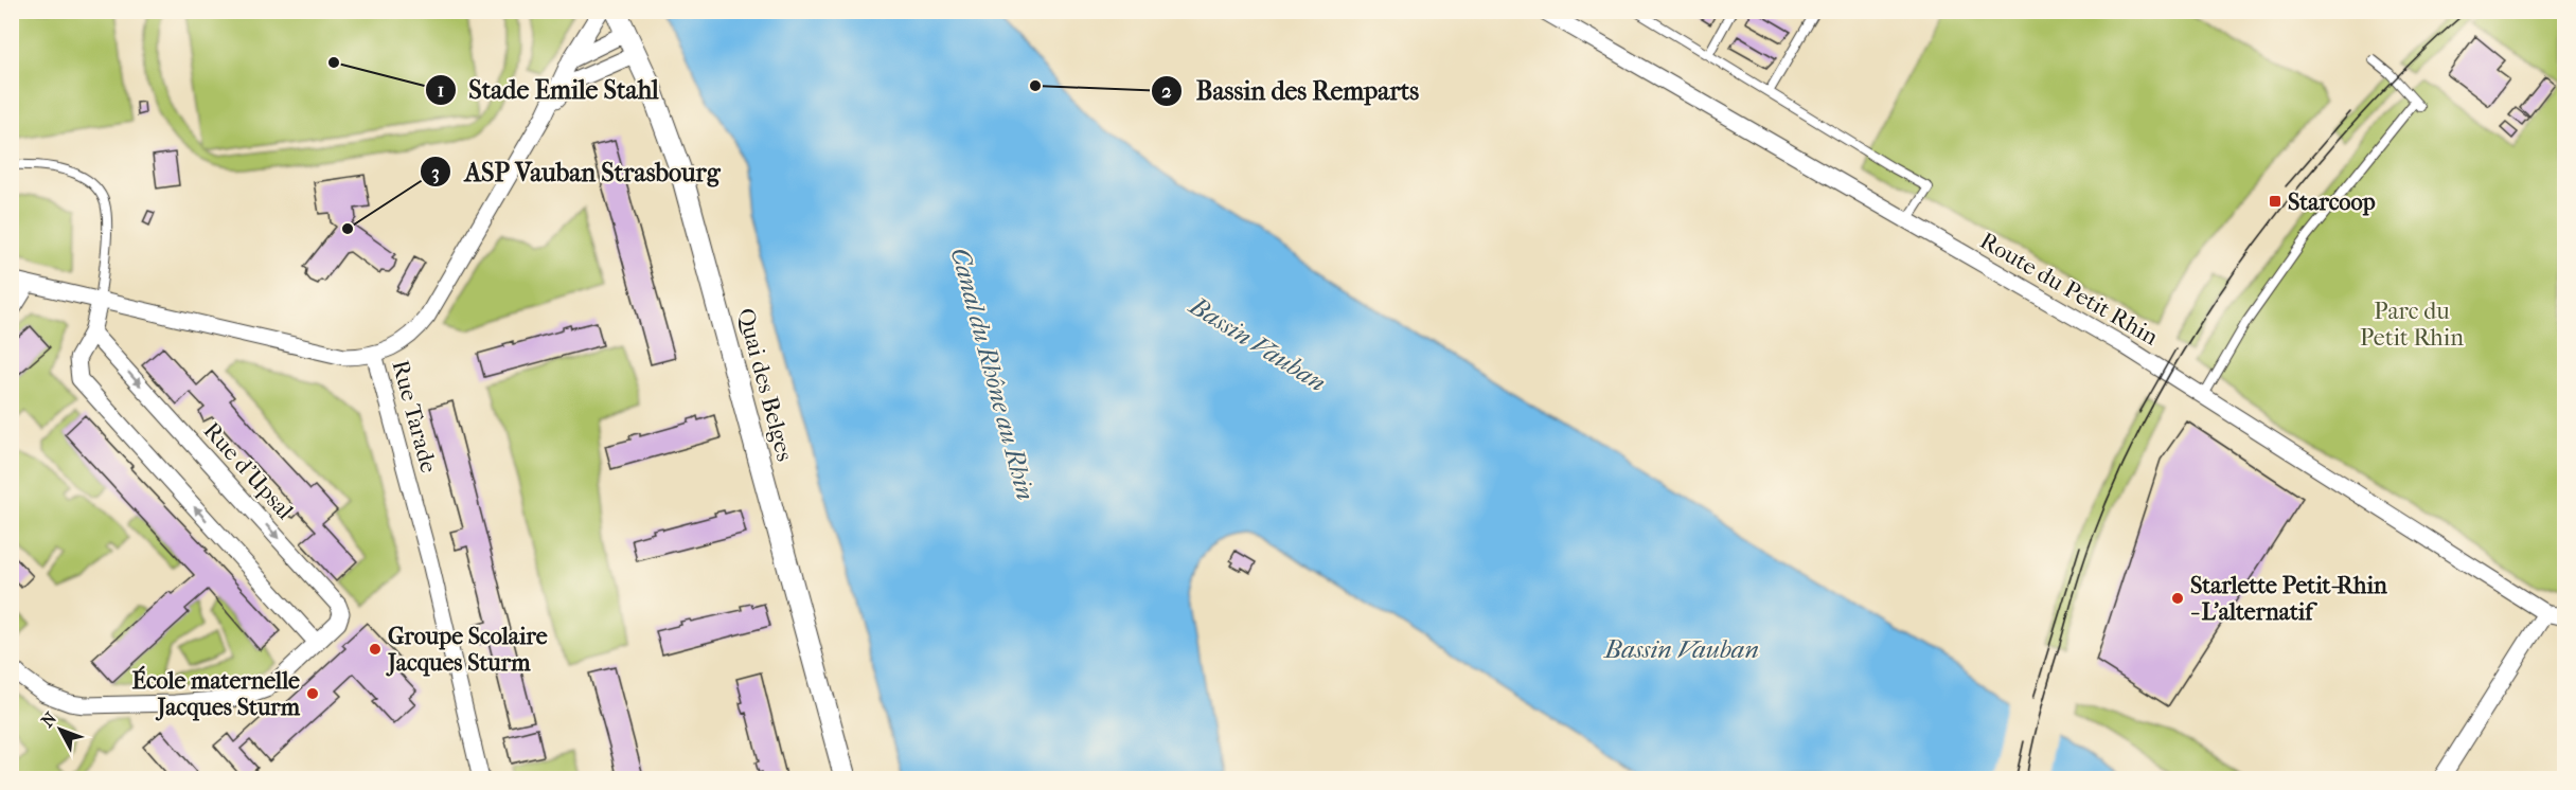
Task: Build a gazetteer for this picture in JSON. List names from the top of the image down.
{
  "streets": {
    "main road": ["Quai des Belges"],
    "street": ["Route du Petit Rhin", "Rue Tarade", "Rue d'Upsal"]
  },
  "water": ["Bassin Vauban", "Canal du Rhône au Rhin"],
  "parks": ["Parc du Petit Rhin"],
  "places": {
    "other": [
      "Stade Emile Stahl",
      "Bassin des Remparts",
      "ASP Vauban Strasbourg",
      "Starlette Petit-Rhin - L'alternatif",
      "Groupe Scolaire Jacques Sturm",
      "École maternelle Jacques Sturm"
    ],
    "transit": ["Starcoop"]
  },
  "north": "top left"
}
